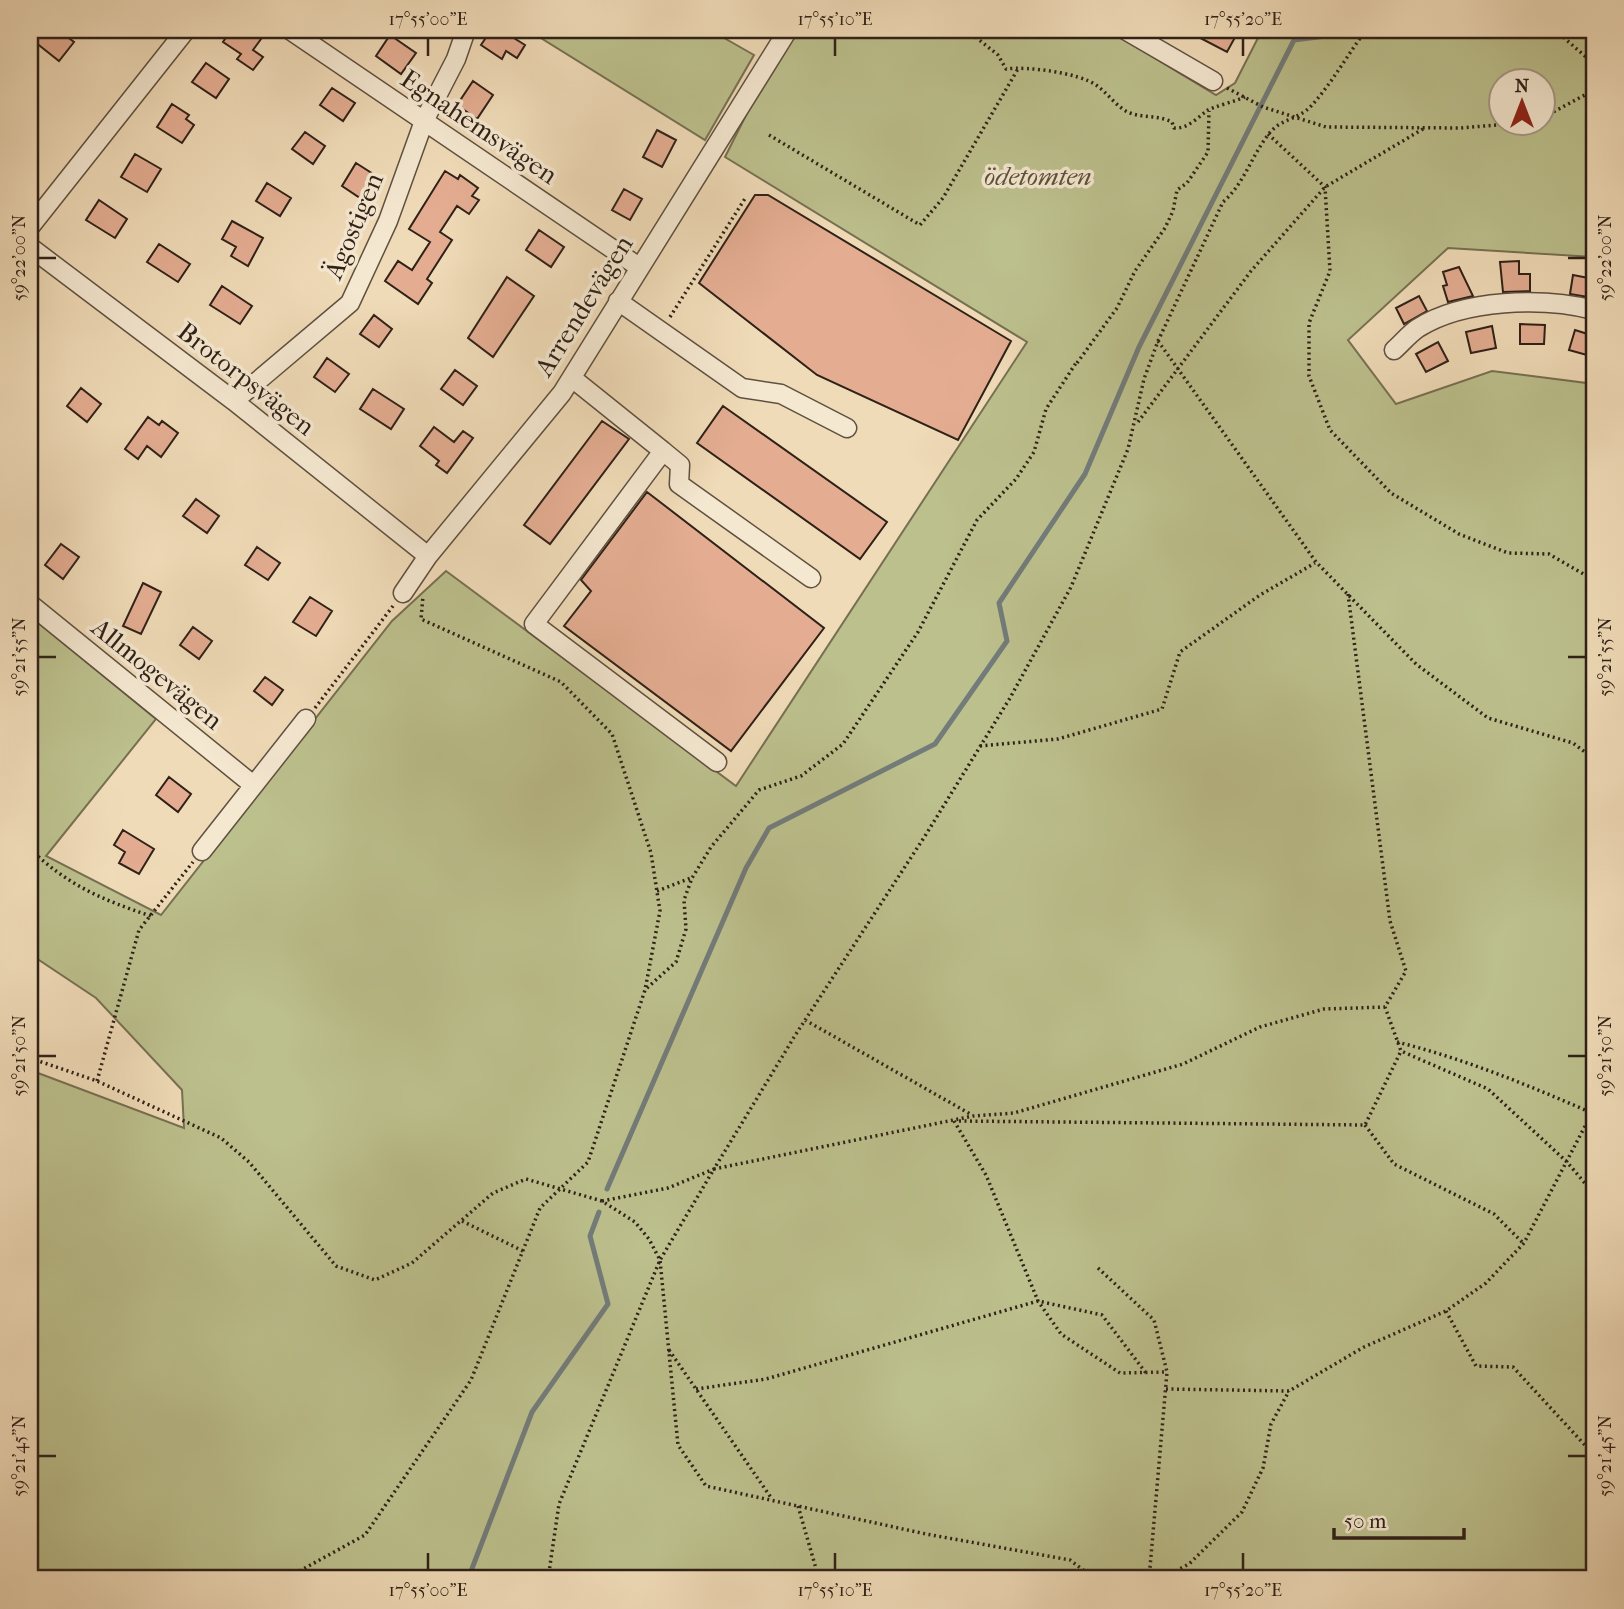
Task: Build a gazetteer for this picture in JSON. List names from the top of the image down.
{
  "streets": {
    "street": [
      "Egnahemsvägen",
      "Ägostigen",
      "Arrendevägen",
      "Brotorpsvägen",
      "Allmogevägen"
    ]
  },
  "crossings": [
    ["Egnahemsvägen", "Ägostigen"],
    ["Egnahemsvägen", "Arrendevägen"],
    ["Ägostigen", "Brotorpsvägen"],
    ["Arrendevägen", "Brotorpsvägen"]
  ],
  "parks": ["ödetomten"],
  "scale_bar": "50 m",
  "north": "top",
  "coordinates": [
    "17°55'00\"E",
    "17°55'10\"E",
    "17°55'20\"E",
    "59°22'00\"N",
    "59°21'55\"N",
    "59°21'50\"N",
    "59°21'45\"N"
  ]
}
